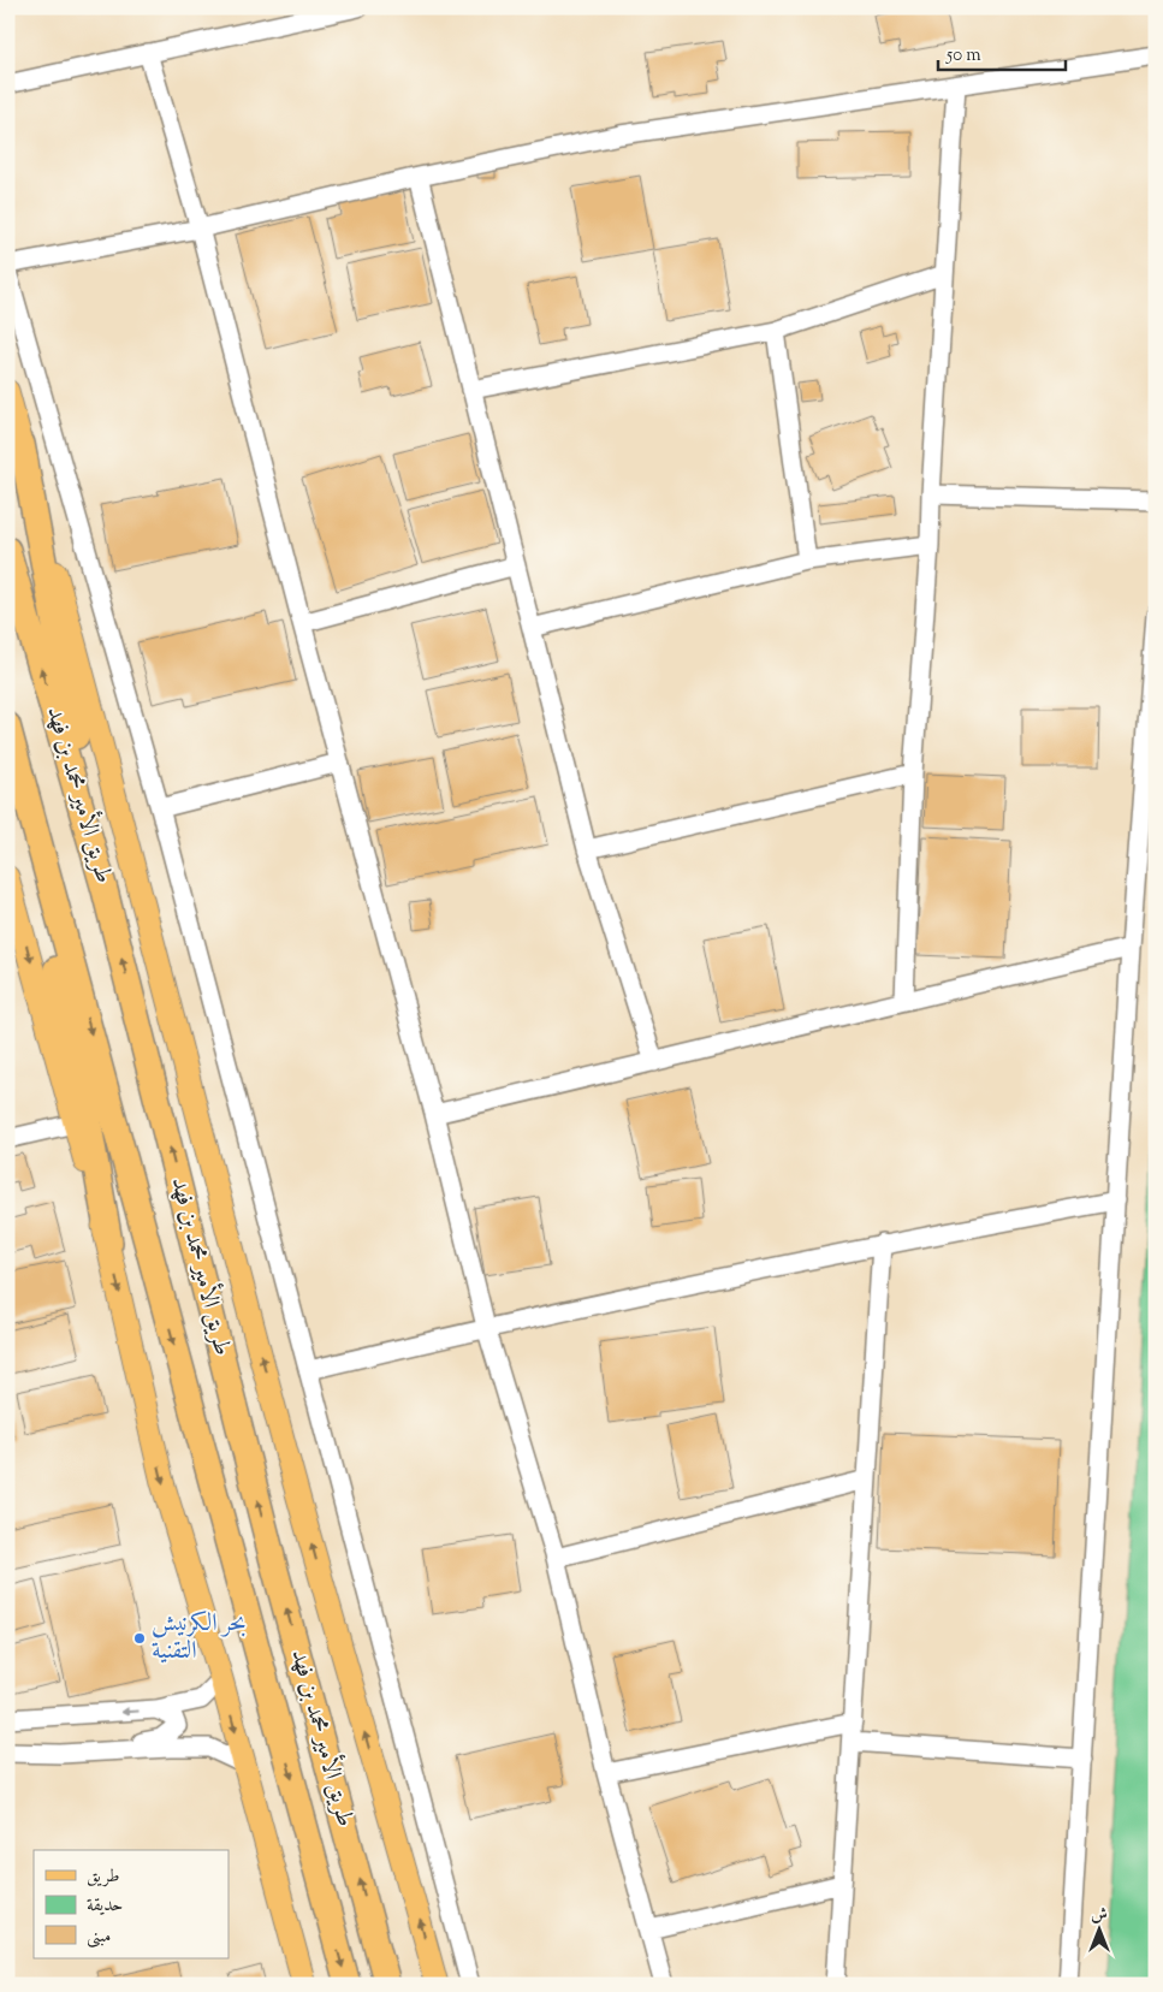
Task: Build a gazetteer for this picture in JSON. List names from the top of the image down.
{
  "streets": {
    "highway": ["طريق الأمير محمد بن فهد"]
  },
  "places": ["بحر الكرنيش التقنية"],
  "legend": ["طريق", "حديقة", "مبنى"],
  "scale_bar": "50 m",
  "north": "top"
}
